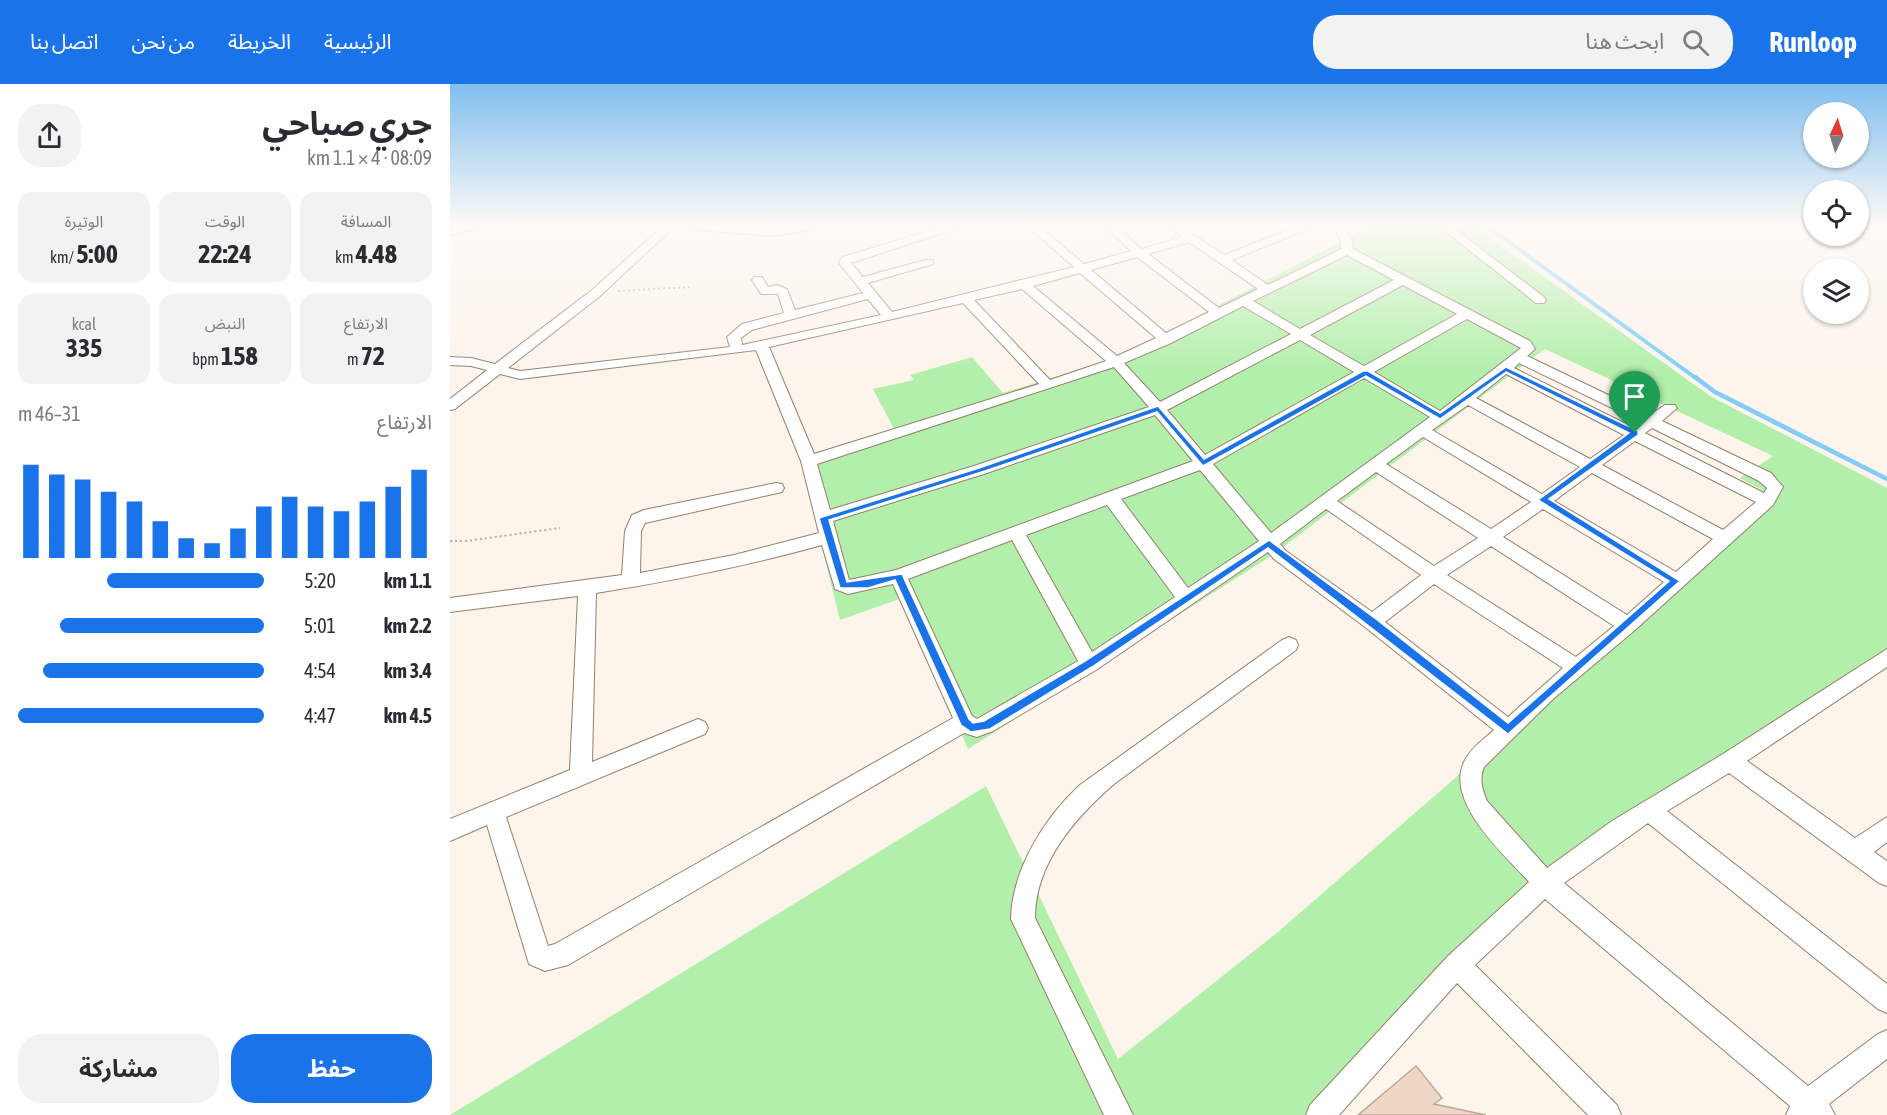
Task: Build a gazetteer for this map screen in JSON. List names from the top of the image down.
{
  "north": "top",
  "page": {
    "header": "Runloop",
    "search": "ابحث هنا",
    "nav": [
      "الرئيسية",
      "الخريطة",
      "من نحن",
      "اتصل بنا"
    ],
    "heading": ["جري صباحي", "08:09 · 4 × 1.1 km"],
    "stats": [
      ["المسافة", "4.48 km"],
      ["الوقت", "22:24"],
      ["الوتيرة", "5:00 /km"],
      ["الارتفاع", "72 m"],
      ["النبض", "158 bpm"],
      ["kcal", "335"]
    ],
    "chart": ["الارتفاع", "31–46 m"],
    "list": [
      {
        "name": "1.1 km",
        "note": "5:20"
      },
      {
        "name": "2.2 km",
        "note": "5:01"
      },
      {
        "name": "3.4 km",
        "note": "4:54"
      },
      {
        "name": "4.5 km",
        "note": "4:47"
      }
    ],
    "buttons": ["حفظ", "مشاركة"]
  }
}
